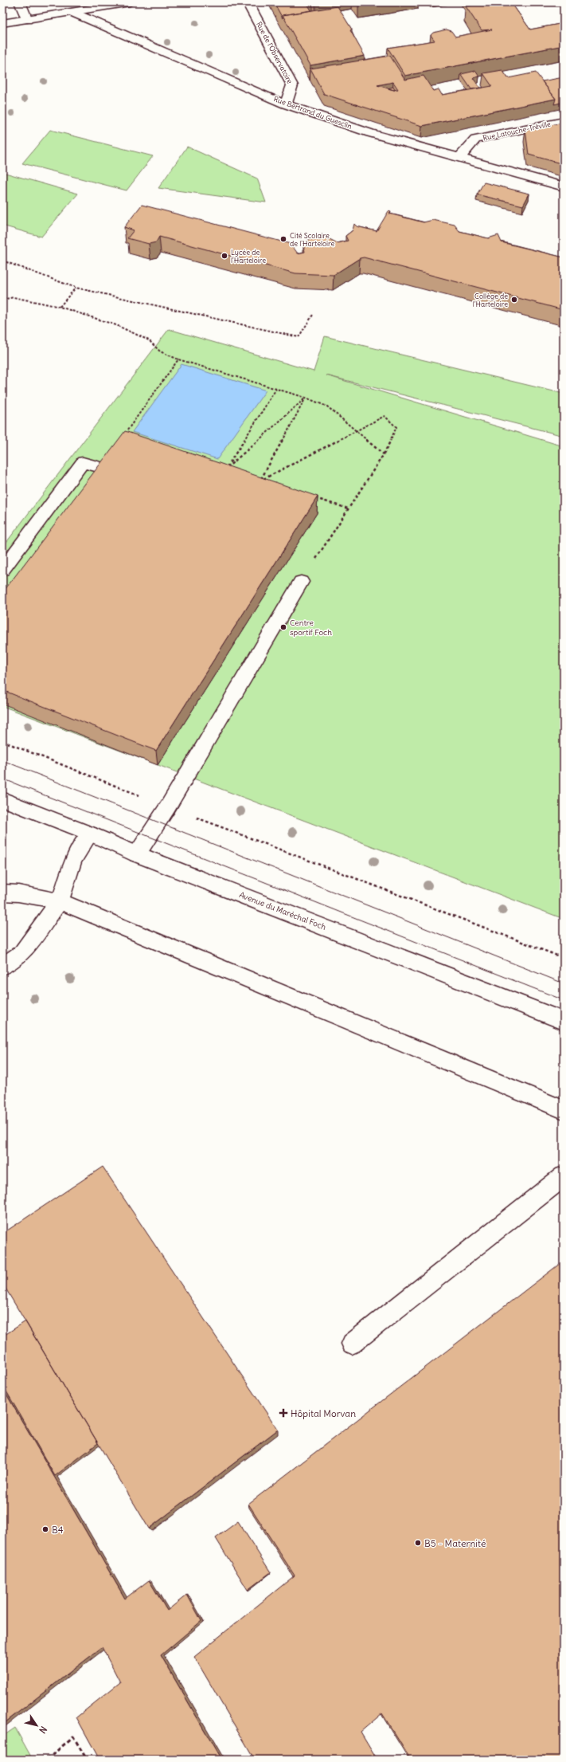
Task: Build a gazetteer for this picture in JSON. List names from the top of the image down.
{
  "streets": {
    "street": [
      "Rue de l'Observatoire",
      "Rue Bertrand du Guesclin",
      "Rue Latouche-Tréville",
      "Avenue du Maréchal Foch"
    ]
  },
  "crossings": [
    ["Rue de l'Observatoire", "Rue Bertrand du Guesclin"],
    ["Rue Bertrand du Guesclin", "Rue Latouche-Tréville"]
  ],
  "places": {
    "other": [
      "Cité Scolaire de l'Harteloire",
      "Lycée de l'Harteloire",
      "Collège de l'Harteloire",
      "Centre sportif Foch",
      "B4",
      "B5 - Maternité"
    ],
    "health": ["Hôpital Morvan"]
  },
  "north": "bottom right"
}
